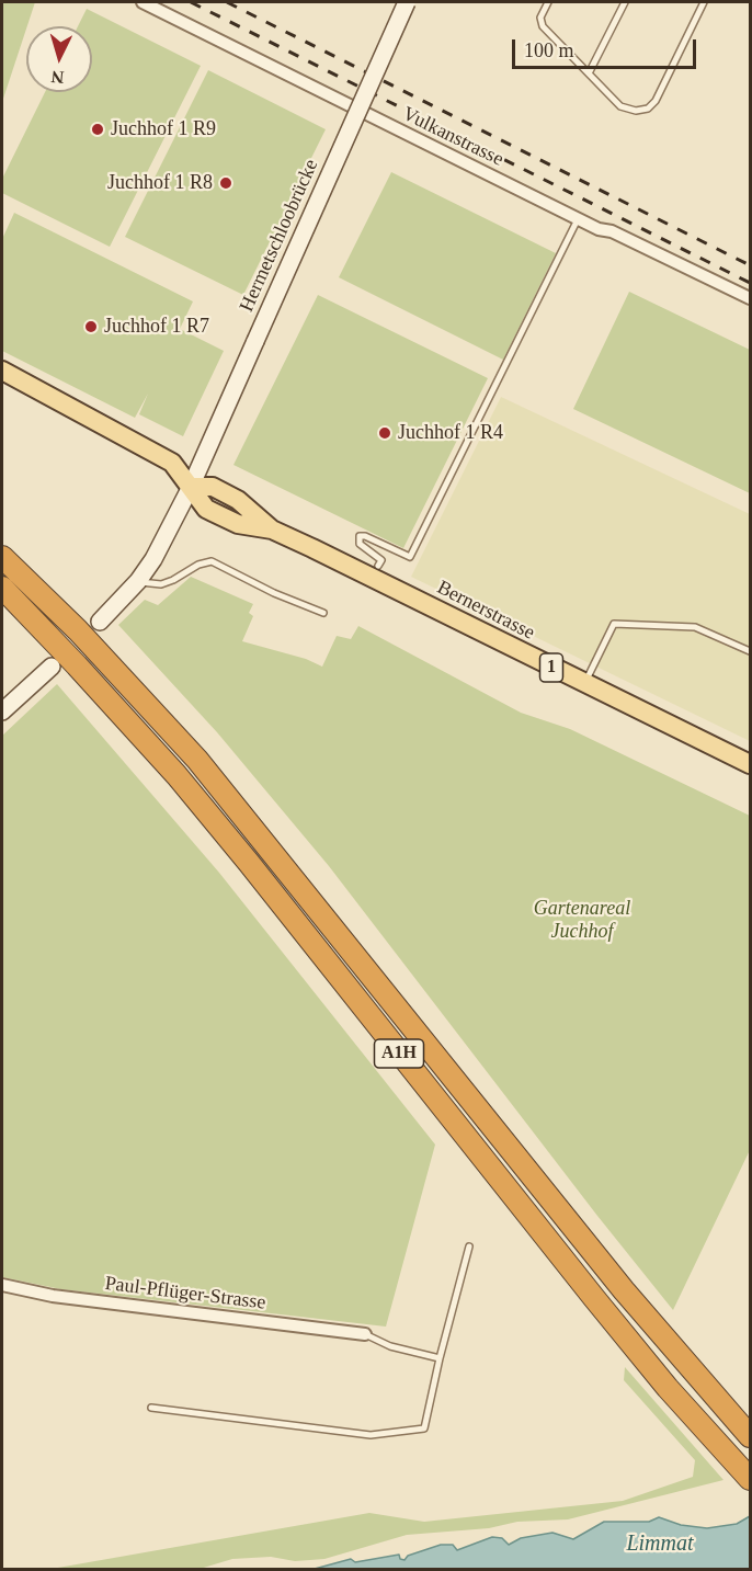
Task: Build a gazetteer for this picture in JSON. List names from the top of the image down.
{
  "streets": {
    "highway": ["A1H"],
    "main road": ["Hermetschloobrücke", "Bernerstrasse", "1"],
    "street": ["Vulkanstrasse", "Paul-Pflüger-Strasse"]
  },
  "crossings": [
    ["Hermetschloobrücke", "Bernerstrasse"]
  ],
  "water": ["Limmat"],
  "parks": ["Gartenareal Juchhof"],
  "places": [
    "Juchhof 1 R9",
    "Juchhof 1 R8",
    "Juchhof 1 R7",
    "Juchhof 1 R4"
  ],
  "scale_bar": "100 m",
  "north": "bottom"
}
